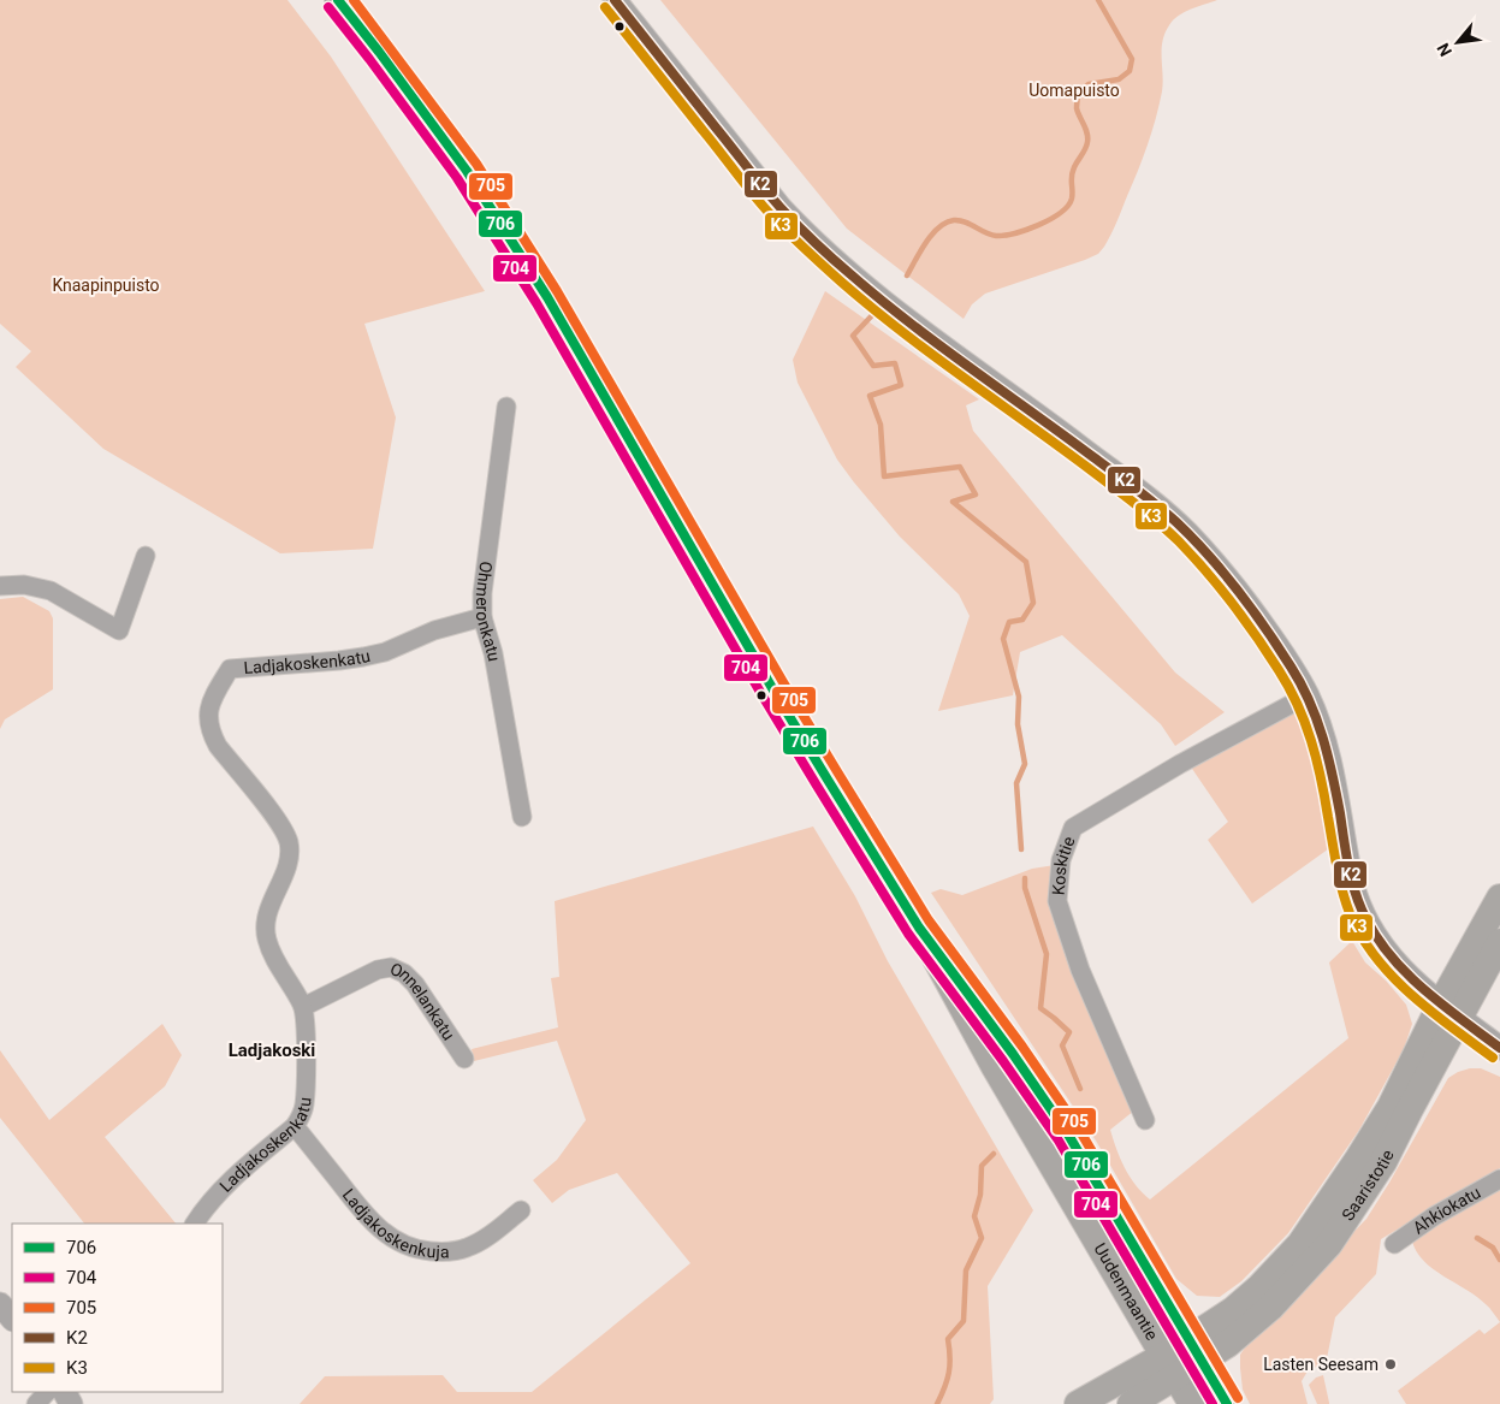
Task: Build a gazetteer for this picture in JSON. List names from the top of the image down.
{
  "streets": {
    "main road": ["Saaristotie", "Uudenmaantie"],
    "street": [
      "Ohmeronkatu",
      "Ladjakoskenkatu",
      "Koskitie",
      "Onnelankatu",
      "Ahkiokatu",
      "Ladjakoskenkuja"
    ]
  },
  "crossings": [
    ["Ohmeronkatu", "Ladjakoskenkatu"],
    ["Ladjakoskenkatu", "Onnelankatu"],
    ["Ladjakoskenkatu", "Ladjakoskenkuja"],
    ["Saaristotie", "Uudenmaantie"]
  ],
  "districts": ["Ladjakoski"],
  "parks": ["Uomapuisto", "Knaapinpuisto"],
  "places": ["Lasten Seesam"],
  "lines": [
    "transit line 706",
    "transit line 705",
    "transit line K2",
    "transit line 704",
    "transit line K3"
  ],
  "legend": [
    "706",
    "704",
    "705",
    "K2",
    "K3"
  ],
  "north": "bottom left"
}
